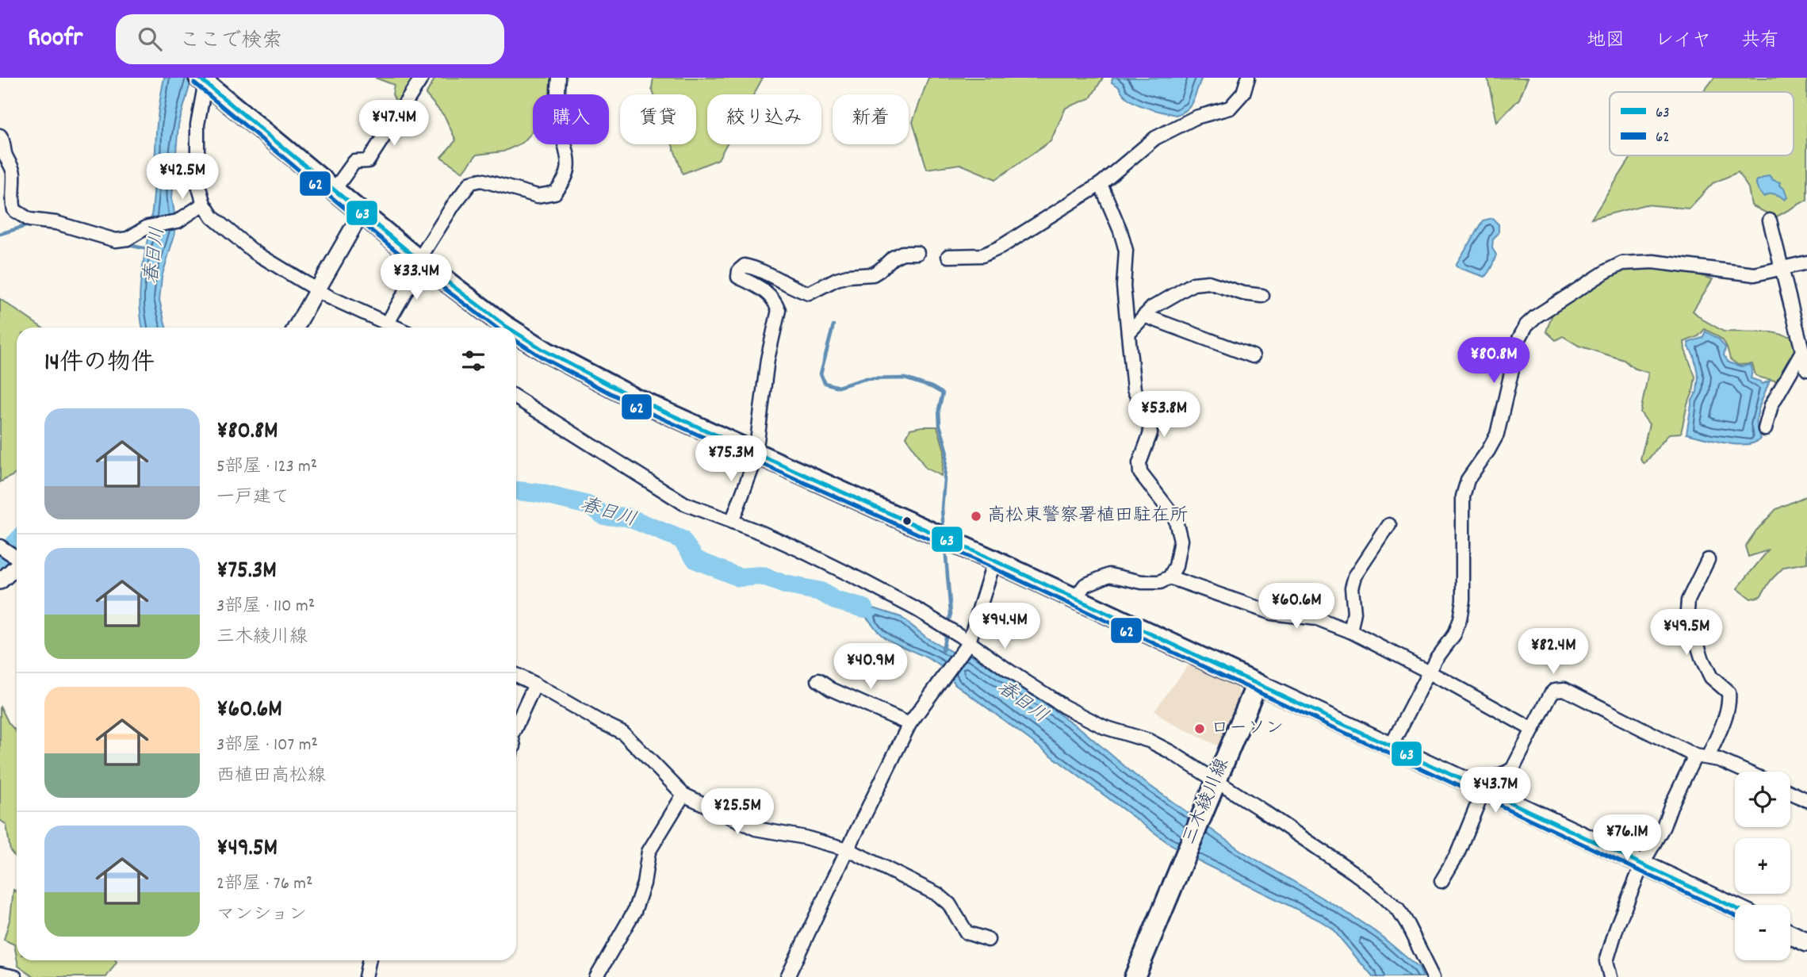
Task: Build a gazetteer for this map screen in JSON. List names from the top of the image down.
{
  "streets": {
    "main road": ["三木綾川線"]
  },
  "water": ["春日川"],
  "places": ["高松東警察署植田駐在所", "ローソン"],
  "lines": ["transit line 63", "transit line 62"],
  "legend": ["63", "62"],
  "page": {
    "header": "Roofr",
    "search": "ここで検索",
    "nav": ["地図", "レイヤ", "共有"],
    "chip": [
      "購入",
      "賃貸",
      "絞り込み",
      "新着"
    ],
    "price": [
      "¥47.4M",
      "¥42.5M",
      "¥33.4M",
      "¥80.8M",
      "¥53.8M",
      "¥75.3M",
      "¥60.6M",
      "¥94.4M",
      "¥49.5M",
      "¥82.4M",
      "¥40.9M",
      "¥43.7M",
      "¥25.5M",
      "¥76.1M"
    ],
    "heading": "14件の物件",
    "list": [
      {
        "name": "¥80.8M",
        "note": "5部屋 · 123 m² · 一戸建て"
      },
      {
        "name": "¥75.3M",
        "note": "3部屋 · 110 m² · 三木綾川線"
      },
      {
        "name": "¥60.6M",
        "note": "3部屋 · 107 m² · 西植田高松線"
      },
      {
        "name": "¥49.5M",
        "note": "2部屋 · 76 m² · マンション"
      }
    ],
    "map_buttons": ["+", "−"]
  }
}
